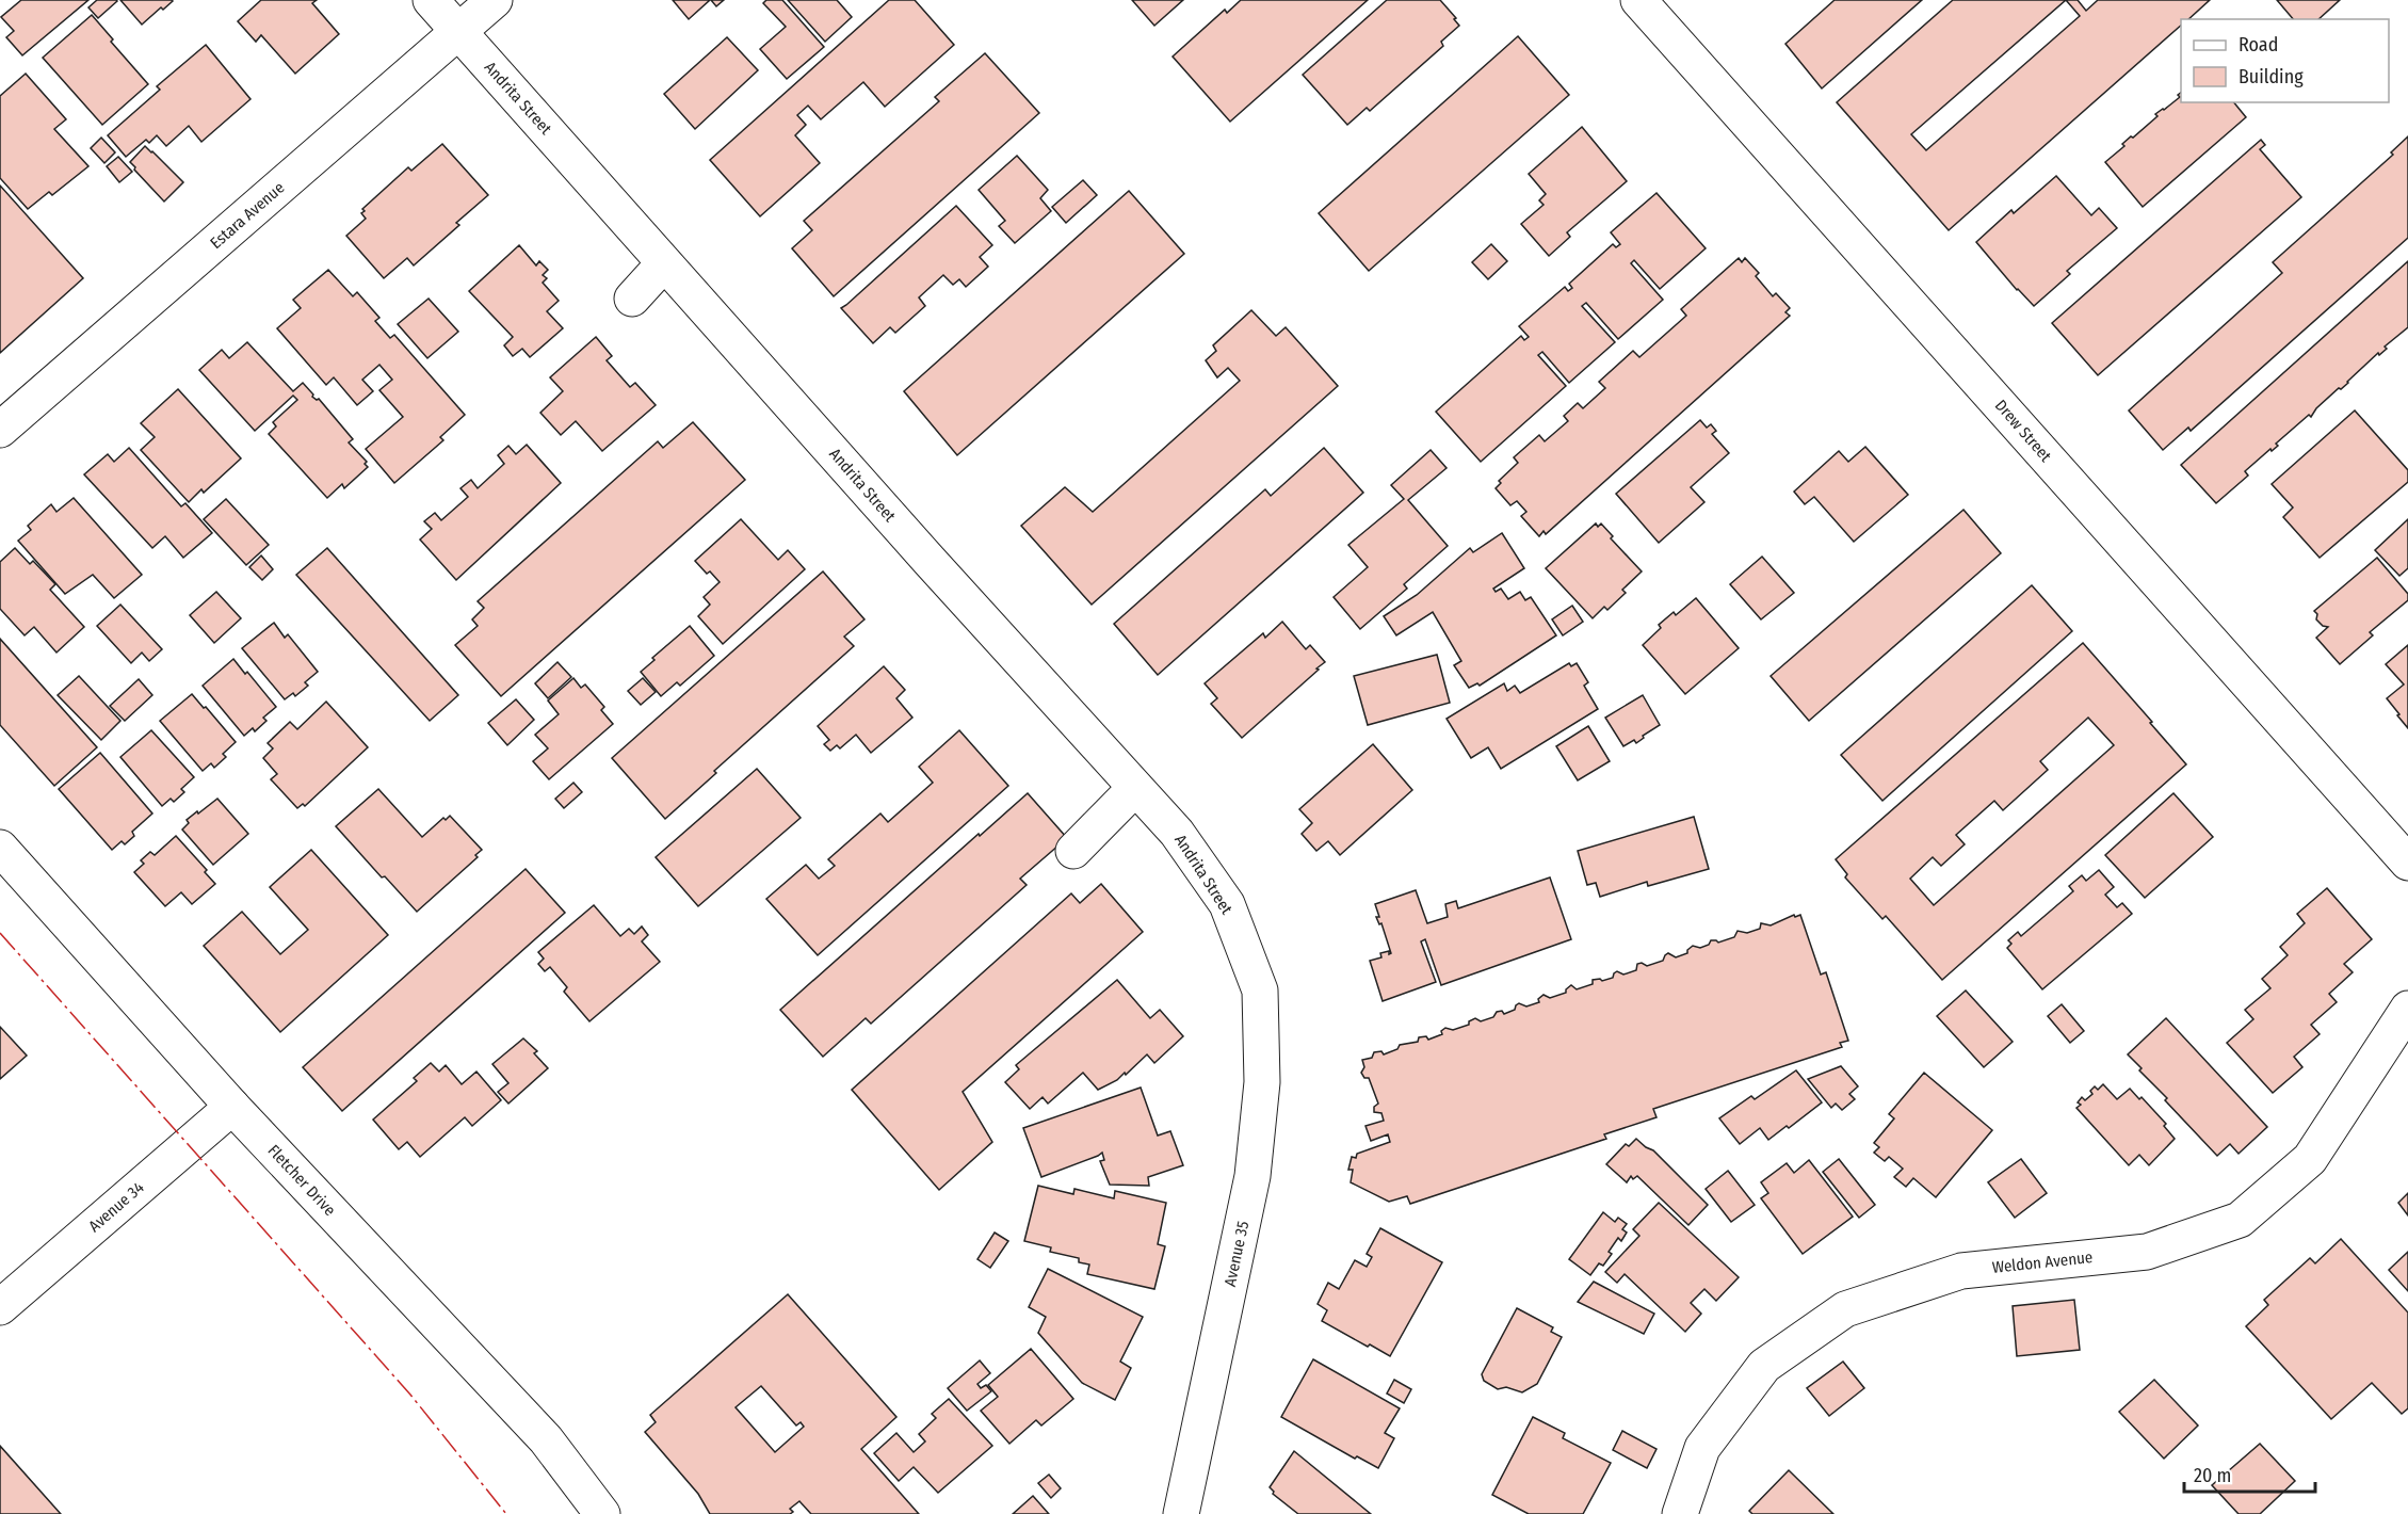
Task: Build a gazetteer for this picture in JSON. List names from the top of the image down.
{
  "streets": {
    "street": [
      "Andrita Street",
      "Estara Avenue",
      "Drew Street",
      "Fletcher Drive",
      "Avenue 34",
      "Avenue 35",
      "Weldon Avenue"
    ]
  },
  "crossings": [
    ["Andrita Street", "Estara Avenue"],
    ["Andrita Street", "Avenue 35"],
    ["Fletcher Drive", "Avenue 34"]
  ],
  "legend": ["Road", "Building"],
  "scale_bar": "20 m"
}
